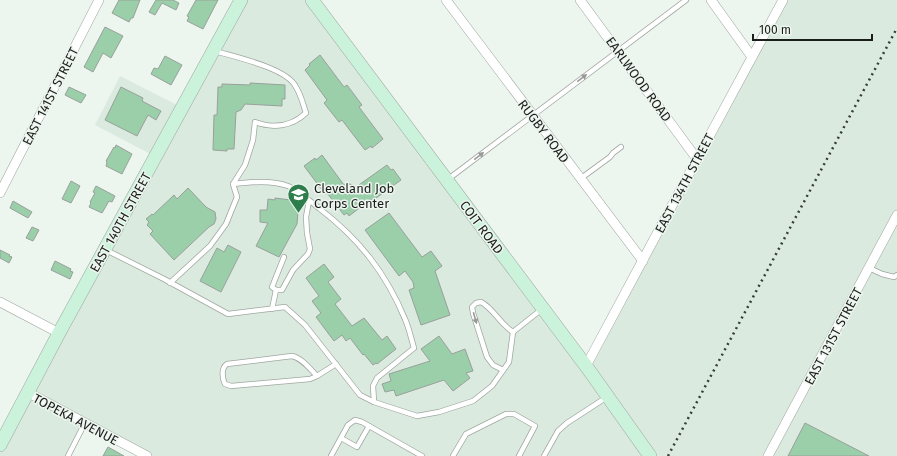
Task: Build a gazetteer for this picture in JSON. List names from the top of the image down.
{
  "streets": {
    "street": [
      "EARLWOOD ROAD",
      "EAST 141ST STREET",
      "RUGBY ROAD",
      "EAST 134TH STREET",
      "EAST 140TH STREET",
      "COIT ROAD",
      "EAST 131ST STREET",
      "TOPEKA AVENUE"
    ]
  },
  "crossings": [
    ["EARLWOOD ROAD", "EAST 134TH STREET"],
    ["RUGBY ROAD", "EAST 134TH STREET"],
    ["EAST 134TH STREET", "COIT ROAD"],
    ["EAST 140TH STREET", "TOPEKA AVENUE"]
  ],
  "places": {
    "school or university": ["Cleveland Job Corps Center"]
  },
  "scale_bar": "100 m"
}
